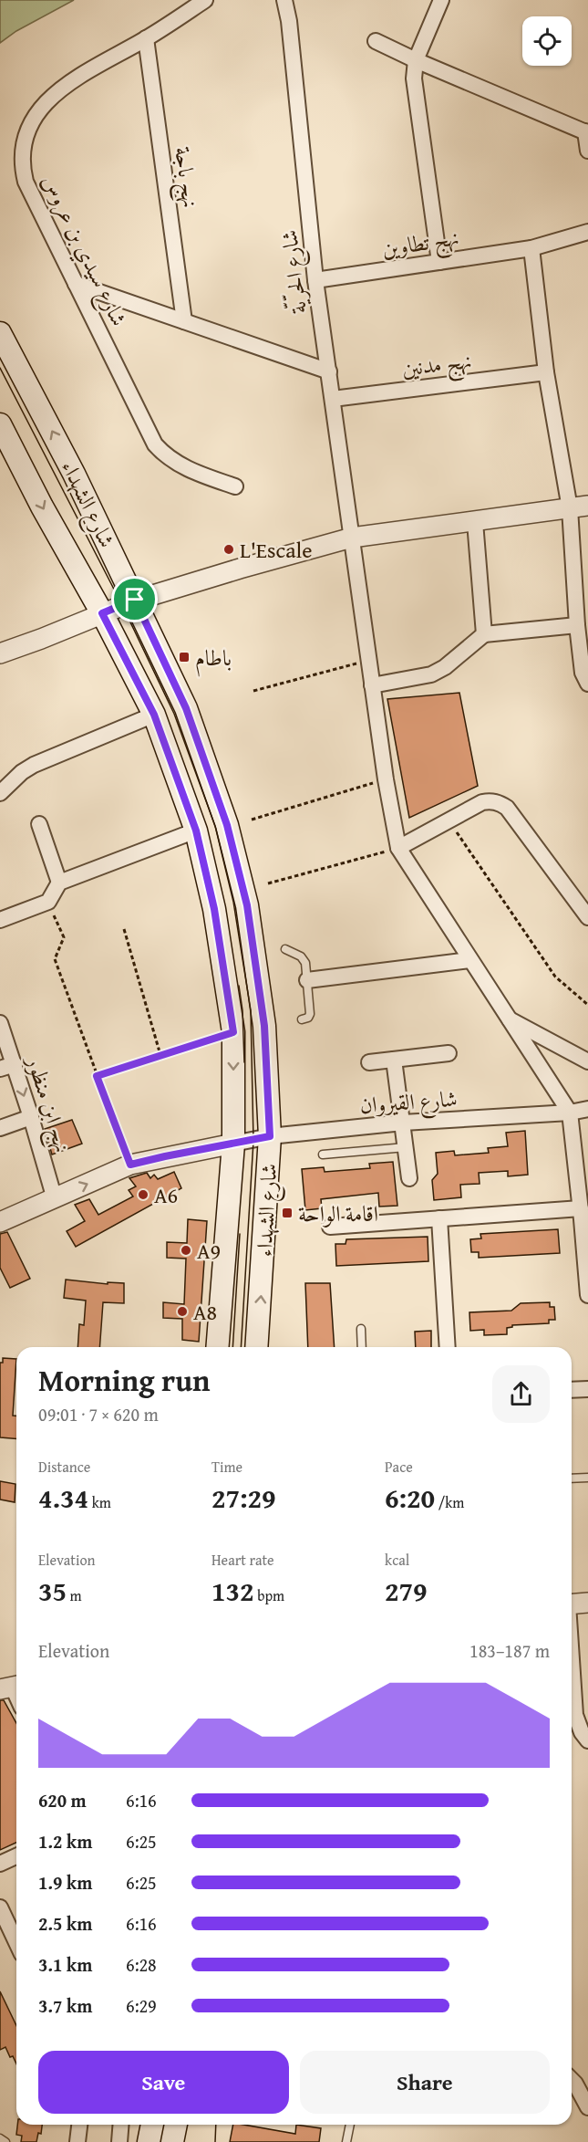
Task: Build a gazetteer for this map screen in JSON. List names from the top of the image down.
{
  "streets": {
    "main road": ["شارع الشهداء"],
    "street": [
      "نهج باجة",
      "نهج تطاوين",
      "شارع سيدي بن عروس",
      "شارع الحرّيّة",
      "نهج مدنين",
      "شارع القيروان",
      "نهج ابن منظور"
    ]
  },
  "crossings": [
    ["نهج باجة", "شارع سيدي بن عروس"],
    ["نهج تطاوين", "شارع الحرّيّة"],
    ["شارع الحرّيّة", "نهج مدنين"],
    ["شارع الشهداء", "شارع القيروان"]
  ],
  "places": {
    "other": [
      "L'Escale",
      "A6",
      "A9",
      "A8"
    ],
    "transit": ["باطام", "اقامة الواحة"]
  },
  "page": {
    "heading": ["Morning run", "09:01 · 7 × 620 m"],
    "stats": [
      ["Distance", "4.34 km"],
      ["Time", "27:29"],
      ["Pace", "6:20 /km"],
      ["Elevation", "35 m"],
      ["Heart rate", "132 bpm"],
      ["kcal", "279"]
    ],
    "chart": ["Elevation", "183–187 m"],
    "list": [
      {
        "name": "620 m",
        "note": "6:16"
      },
      {
        "name": "1.2 km",
        "note": "6:25"
      },
      {
        "name": "1.9 km",
        "note": "6:25"
      },
      {
        "name": "2.5 km",
        "note": "6:16"
      },
      {
        "name": "3.1 km",
        "note": "6:28"
      },
      {
        "name": "3.7 km",
        "note": "6:29"
      }
    ],
    "buttons": ["Save", "Share"]
  }
}
